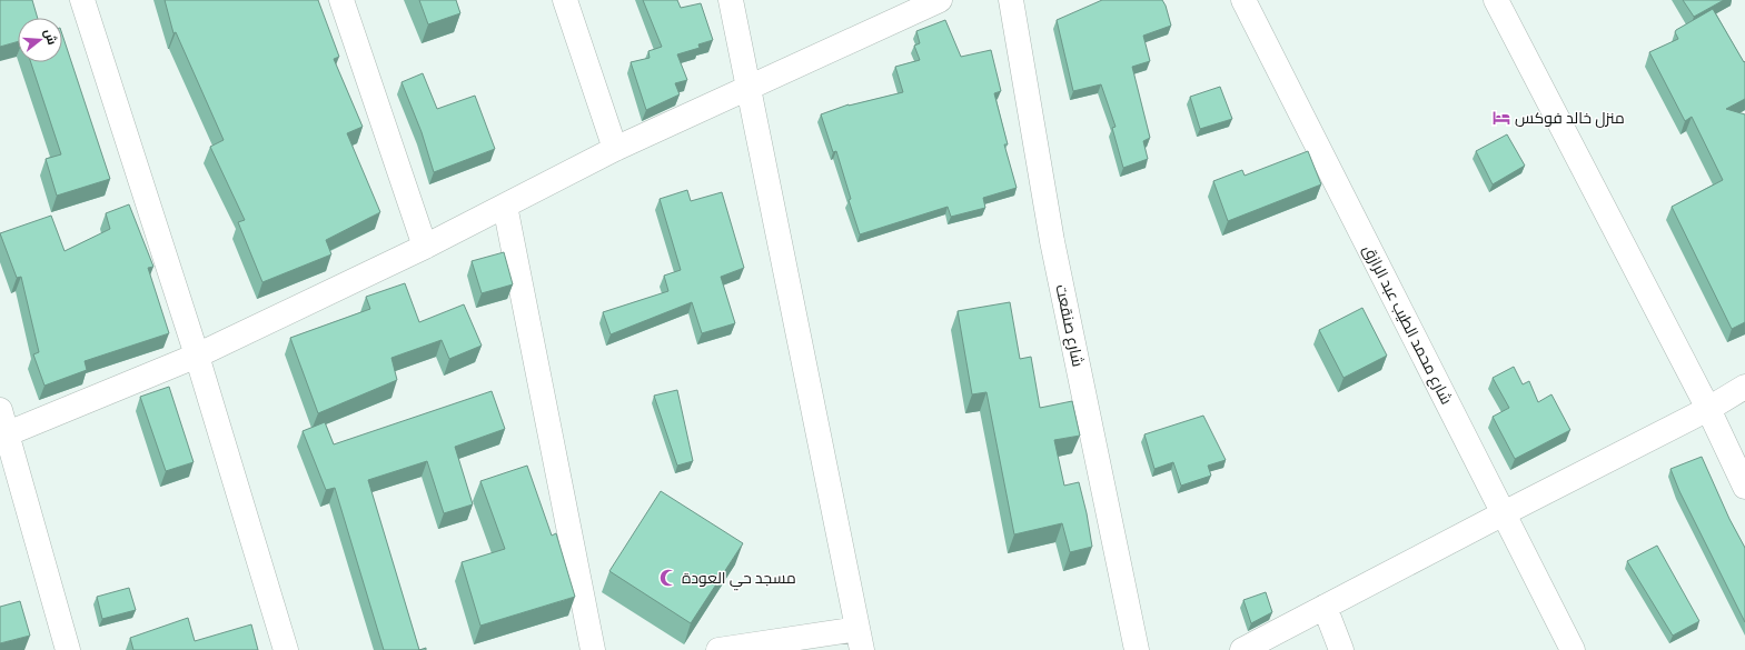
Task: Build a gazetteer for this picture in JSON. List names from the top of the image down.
{
  "streets": {
    "street": ["شارع محمد الطيب عبد الرازق", "شارع صنقعت"]
  },
  "places": {
    "hotel": ["منزل خالد فوكس"],
    "mosque": ["مسجد حي العودة"]
  },
  "north": "right"
}
